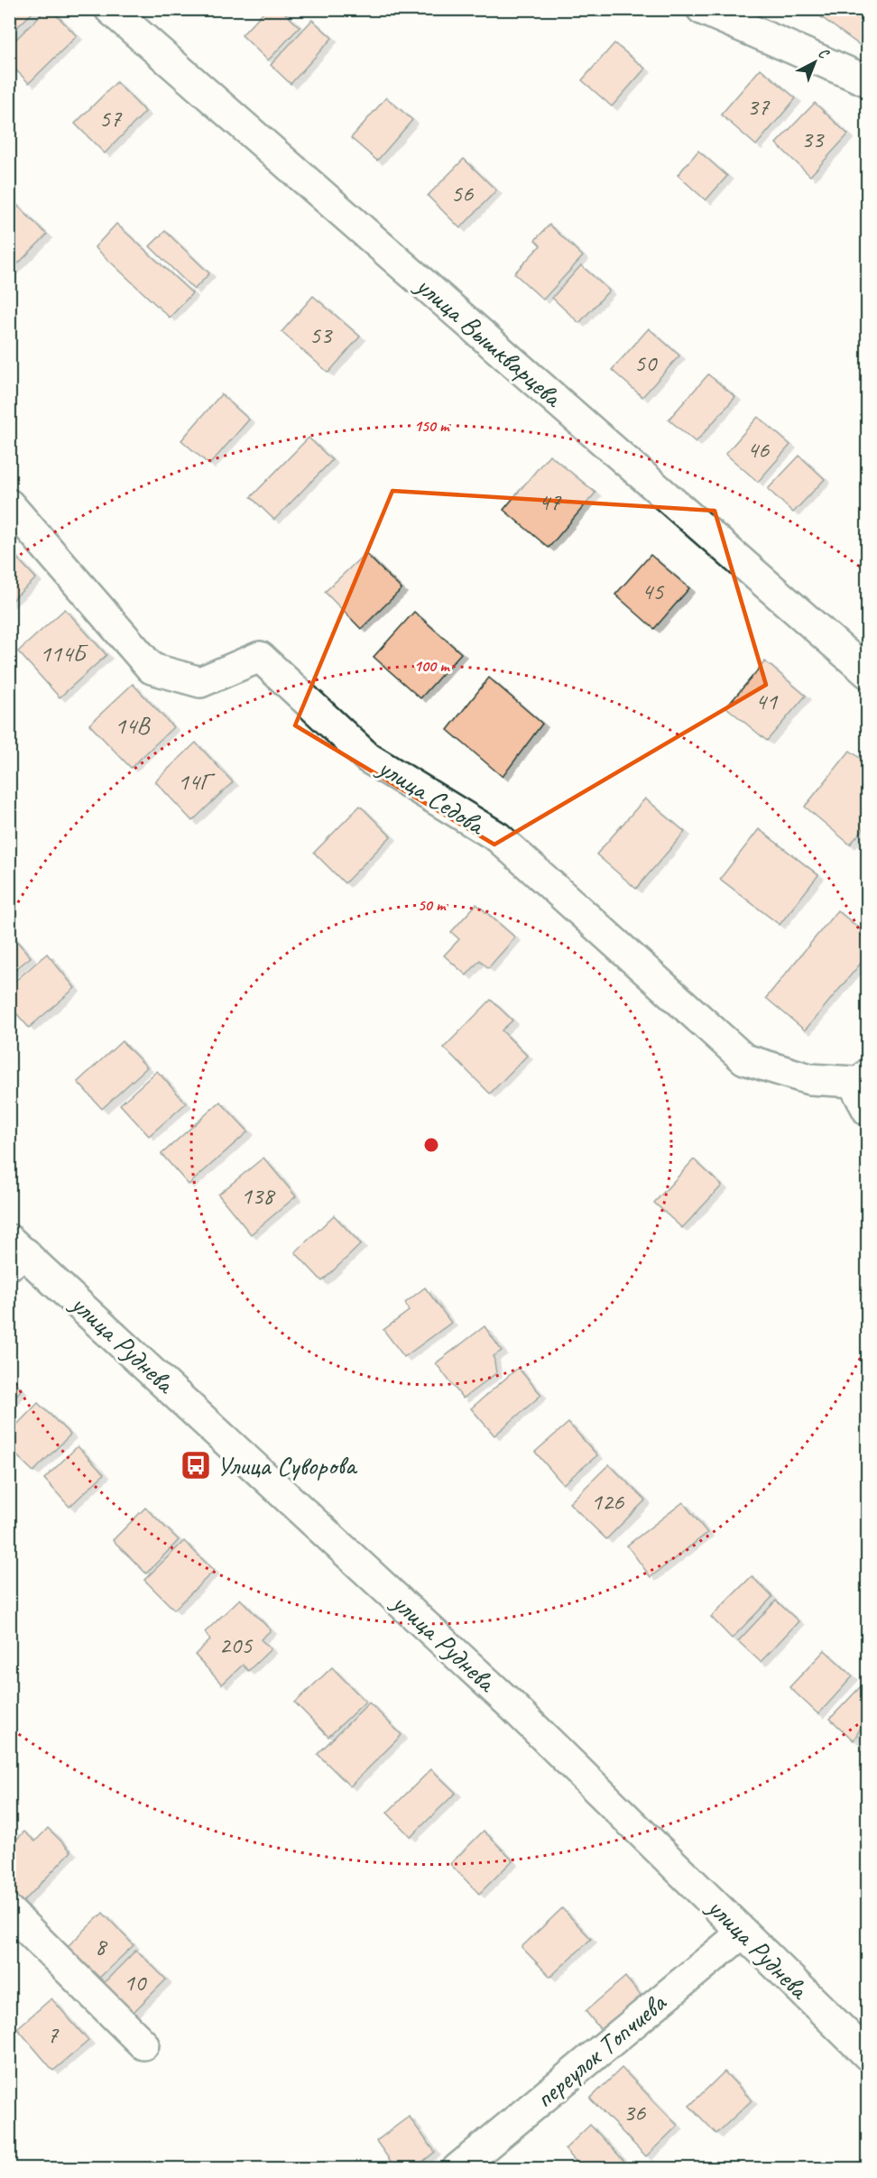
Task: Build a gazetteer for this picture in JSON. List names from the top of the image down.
{
  "streets": {
    "street": [
      "улица Вышкварцева",
      "улица Седова",
      "улица Руднева",
      "переулок Топчиева"
    ]
  },
  "crossings": [
    ["улица Руднева", "переулок Топчиева"]
  ],
  "places": {
    "bus stop": ["Улица Суворова"]
  },
  "house_numbers": [
    "37",
    "57",
    "33",
    "56",
    "53",
    "50",
    "46",
    "47",
    "45",
    "114Б",
    "41",
    "14В",
    "14Г",
    "138",
    "126",
    "205",
    "8",
    "10",
    "7",
    "36"
  ],
  "north": "top right",
  "rings": ["150 m", "100 m", "50 m"]
}
